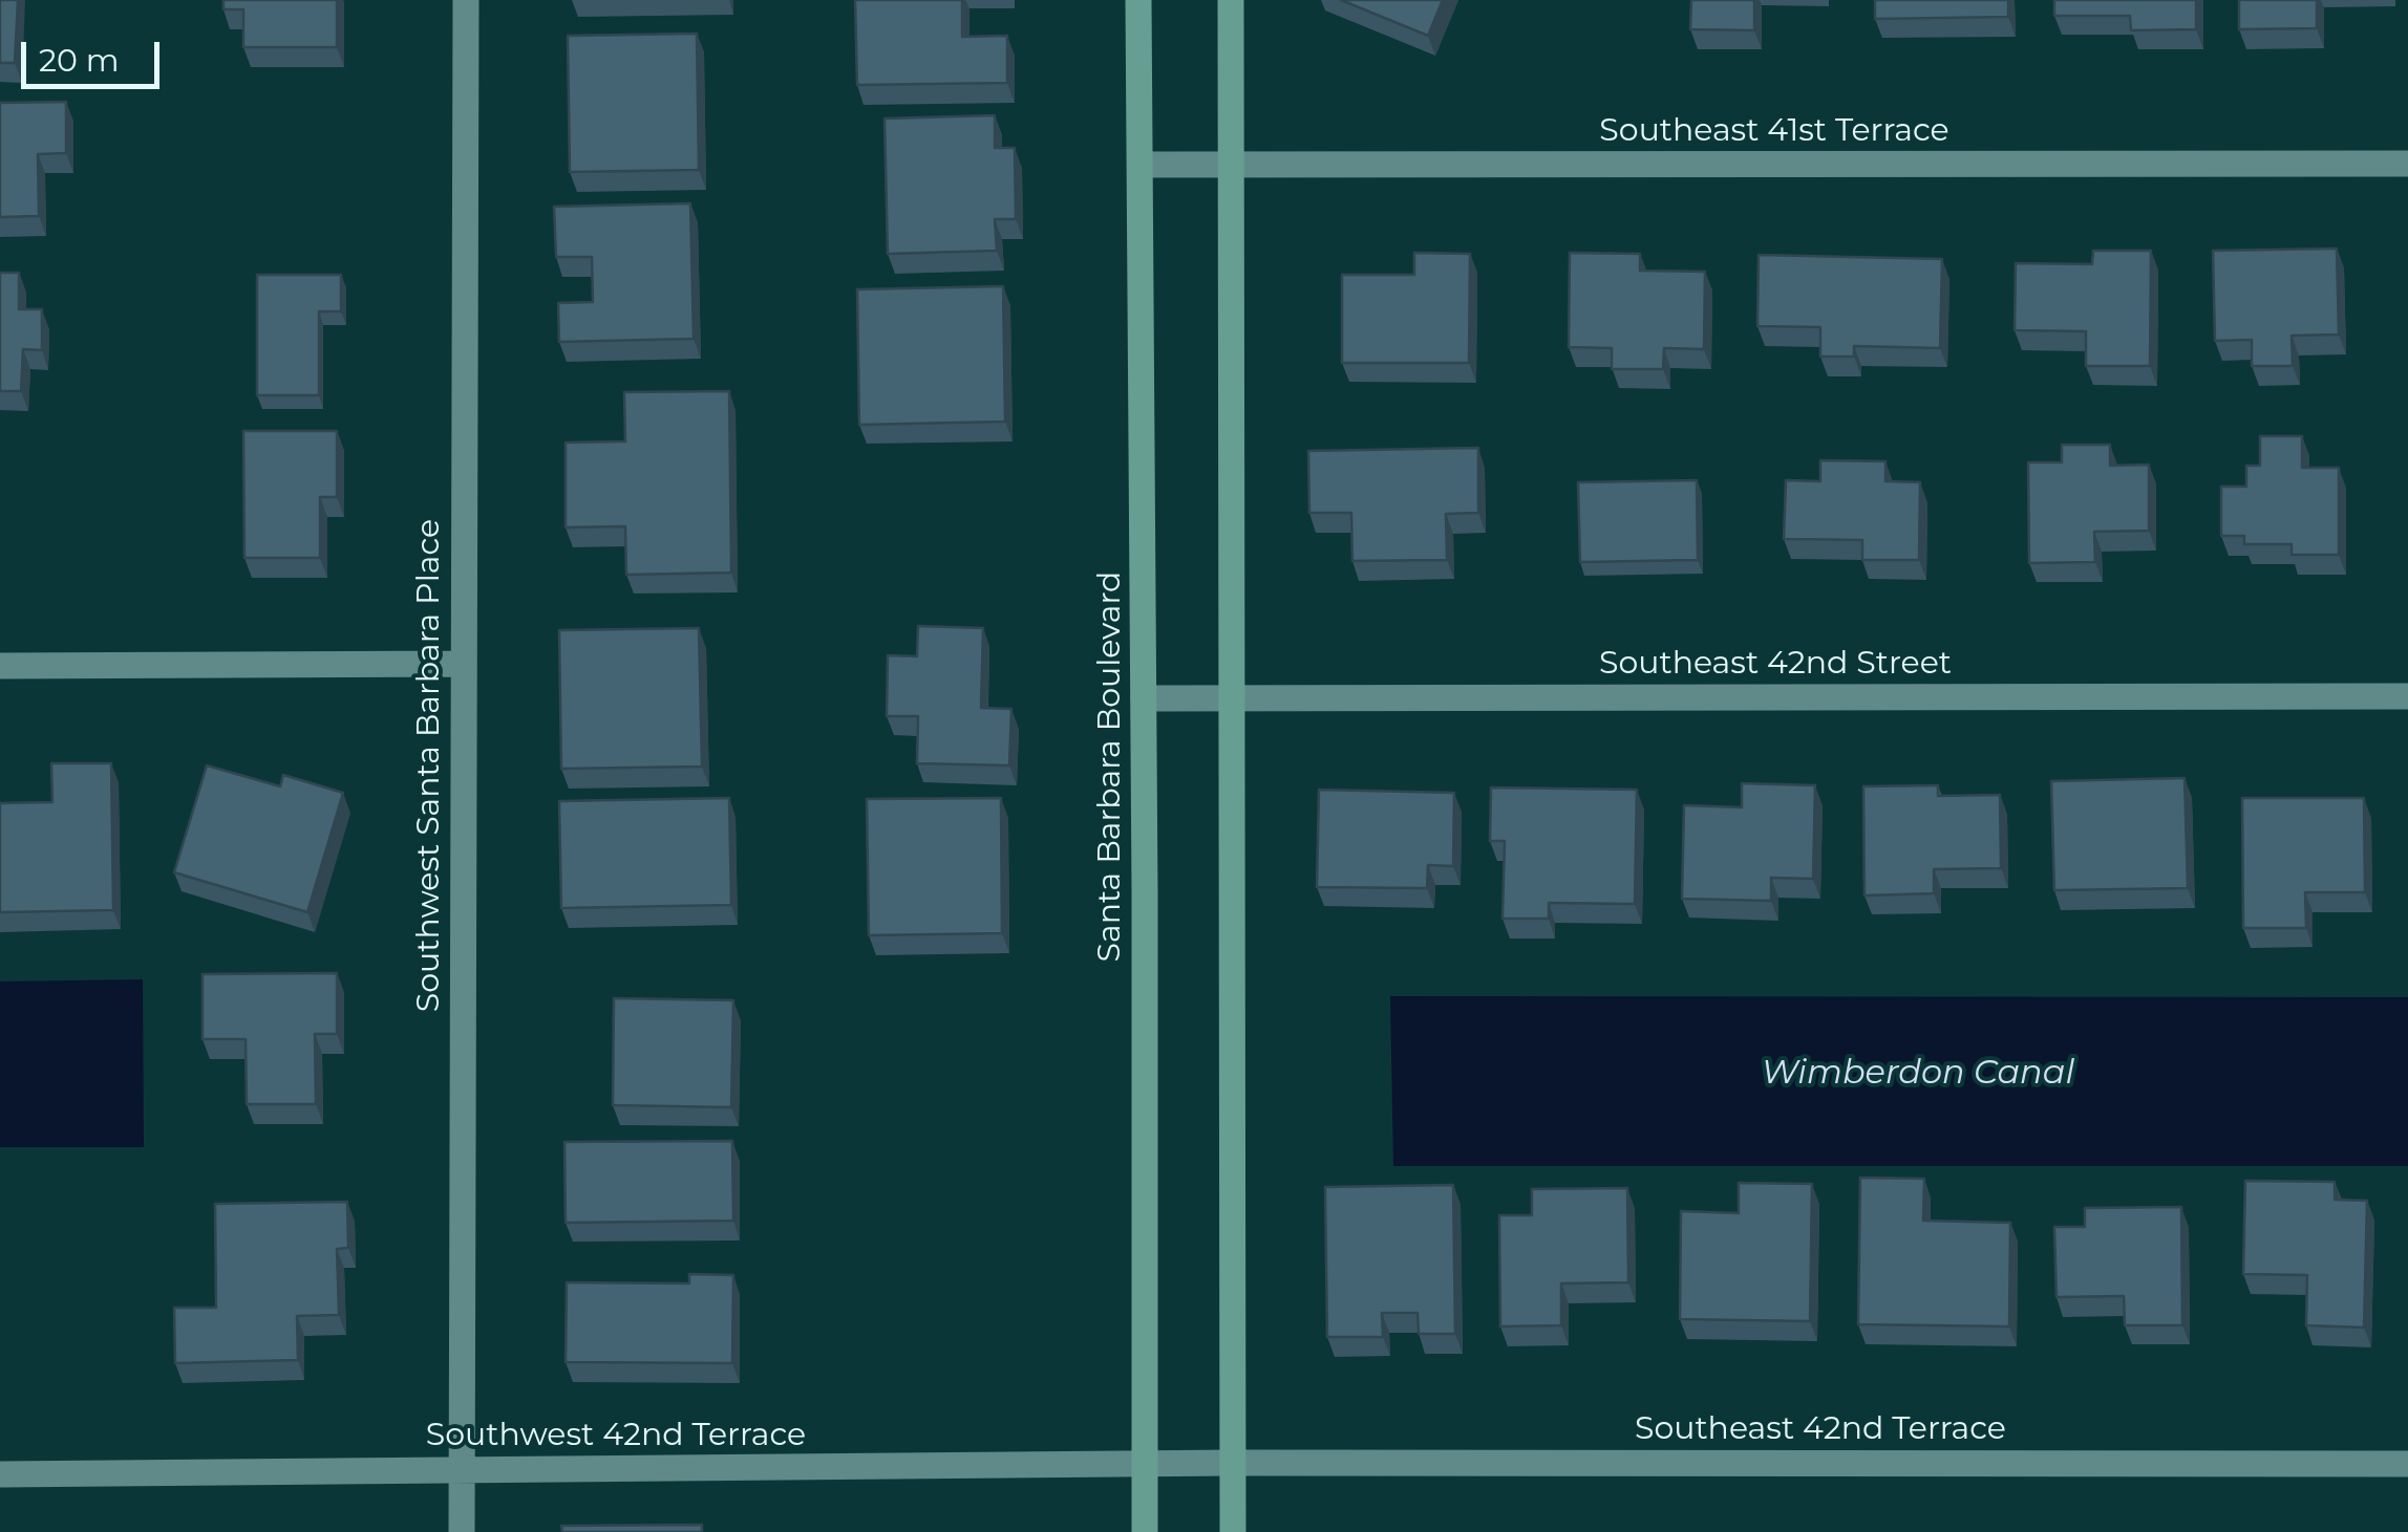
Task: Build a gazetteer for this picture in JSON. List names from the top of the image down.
{
  "streets": {
    "main road": ["Santa Barbara Boulevard"],
    "street": [
      "Southeast 41st Terrace",
      "Southeast 42nd Street",
      "Southwest Santa Barbara Place",
      "Southeast 42nd Terrace",
      "Southwest 42nd Terrace"
    ]
  },
  "crossings": [
    ["Southeast 41st Terrace", "Santa Barbara Boulevard"],
    ["Southeast 42nd Street", "Santa Barbara Boulevard"],
    ["Southwest Santa Barbara Place", "Southwest 42nd Terrace"],
    ["Santa Barbara Boulevard", "Southwest 42nd Terrace"],
    ["Southeast 42nd Terrace", "Southwest 42nd Terrace"]
  ],
  "water": ["Wimberdon Canal"],
  "scale_bar": "20 m"
}
